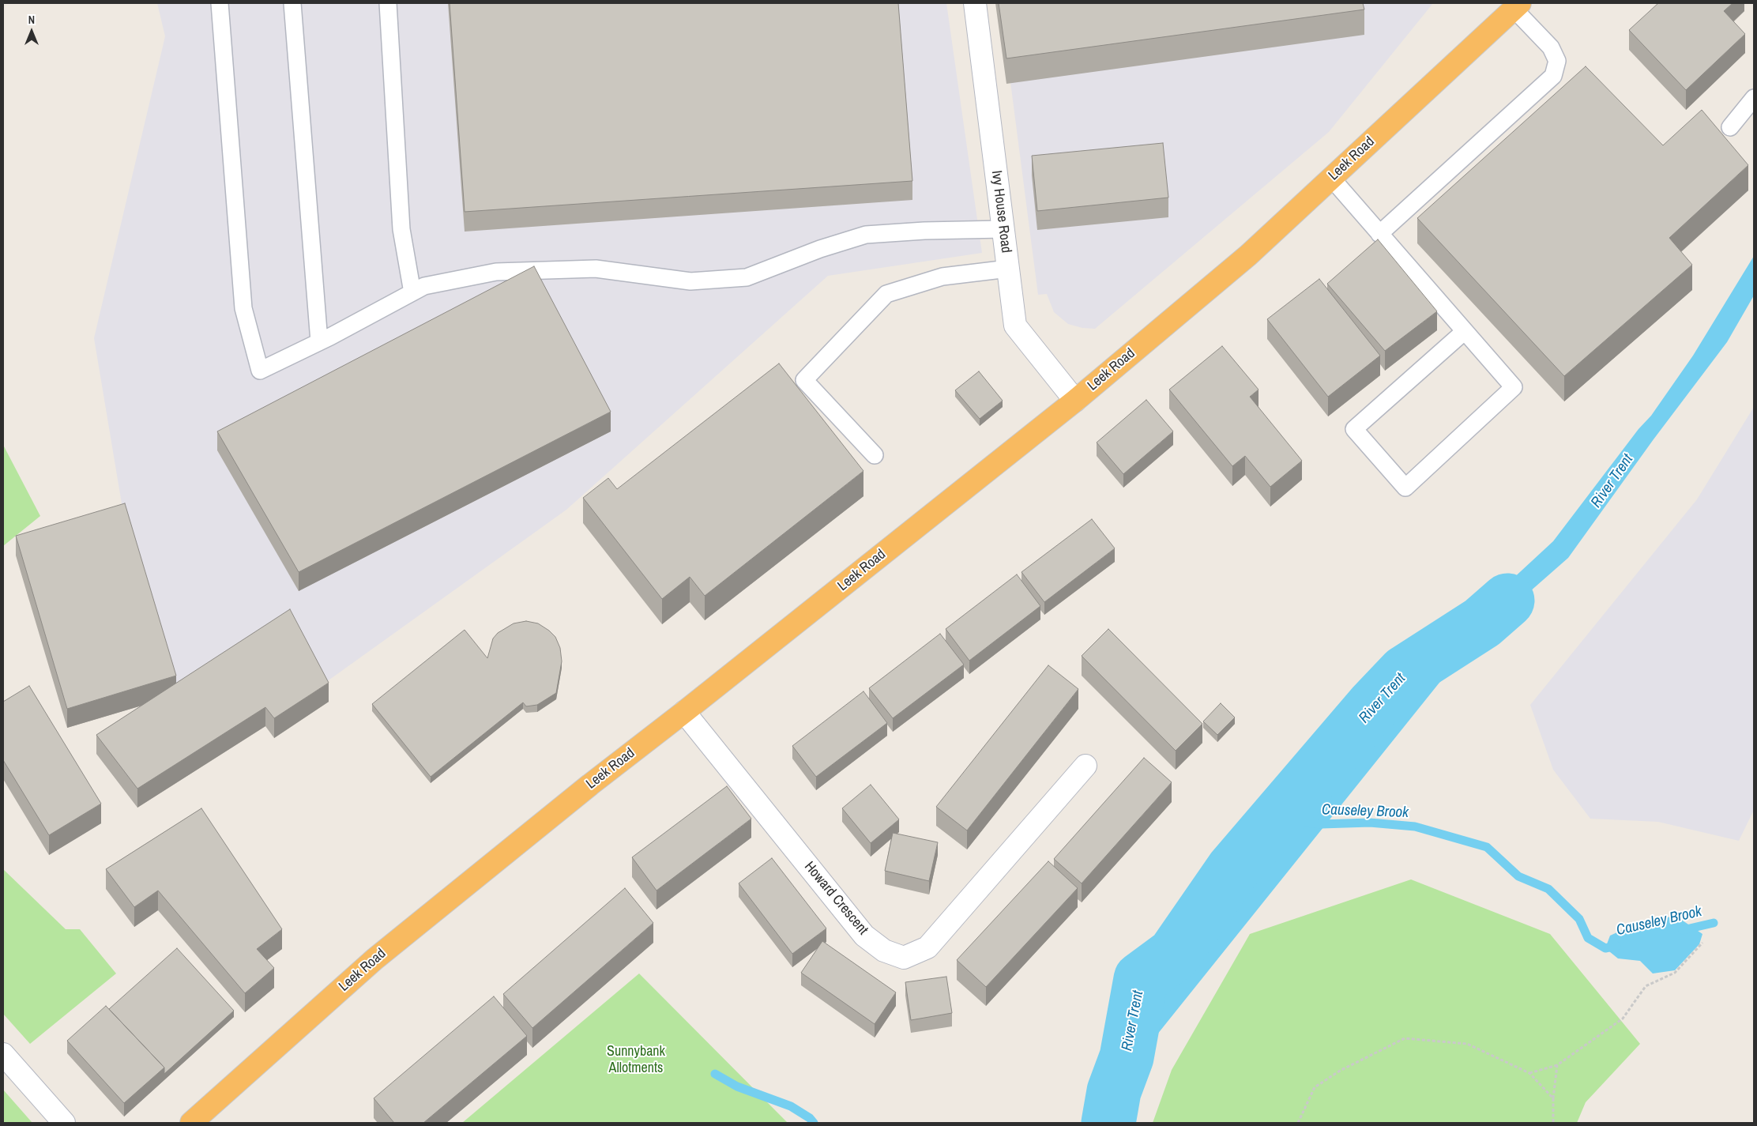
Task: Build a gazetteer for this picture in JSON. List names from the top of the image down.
{
  "streets": {
    "highway": ["Leek Road"],
    "street": ["Ivy House Road", "Howard Crescent"]
  },
  "crossings": [
    ["Leek Road", "Ivy House Road"],
    ["Leek Road", "Howard Crescent"]
  ],
  "water": ["River Trent", "Causeley Brook"],
  "parks": ["Sunnybank Allotments"],
  "north": "top"
}
